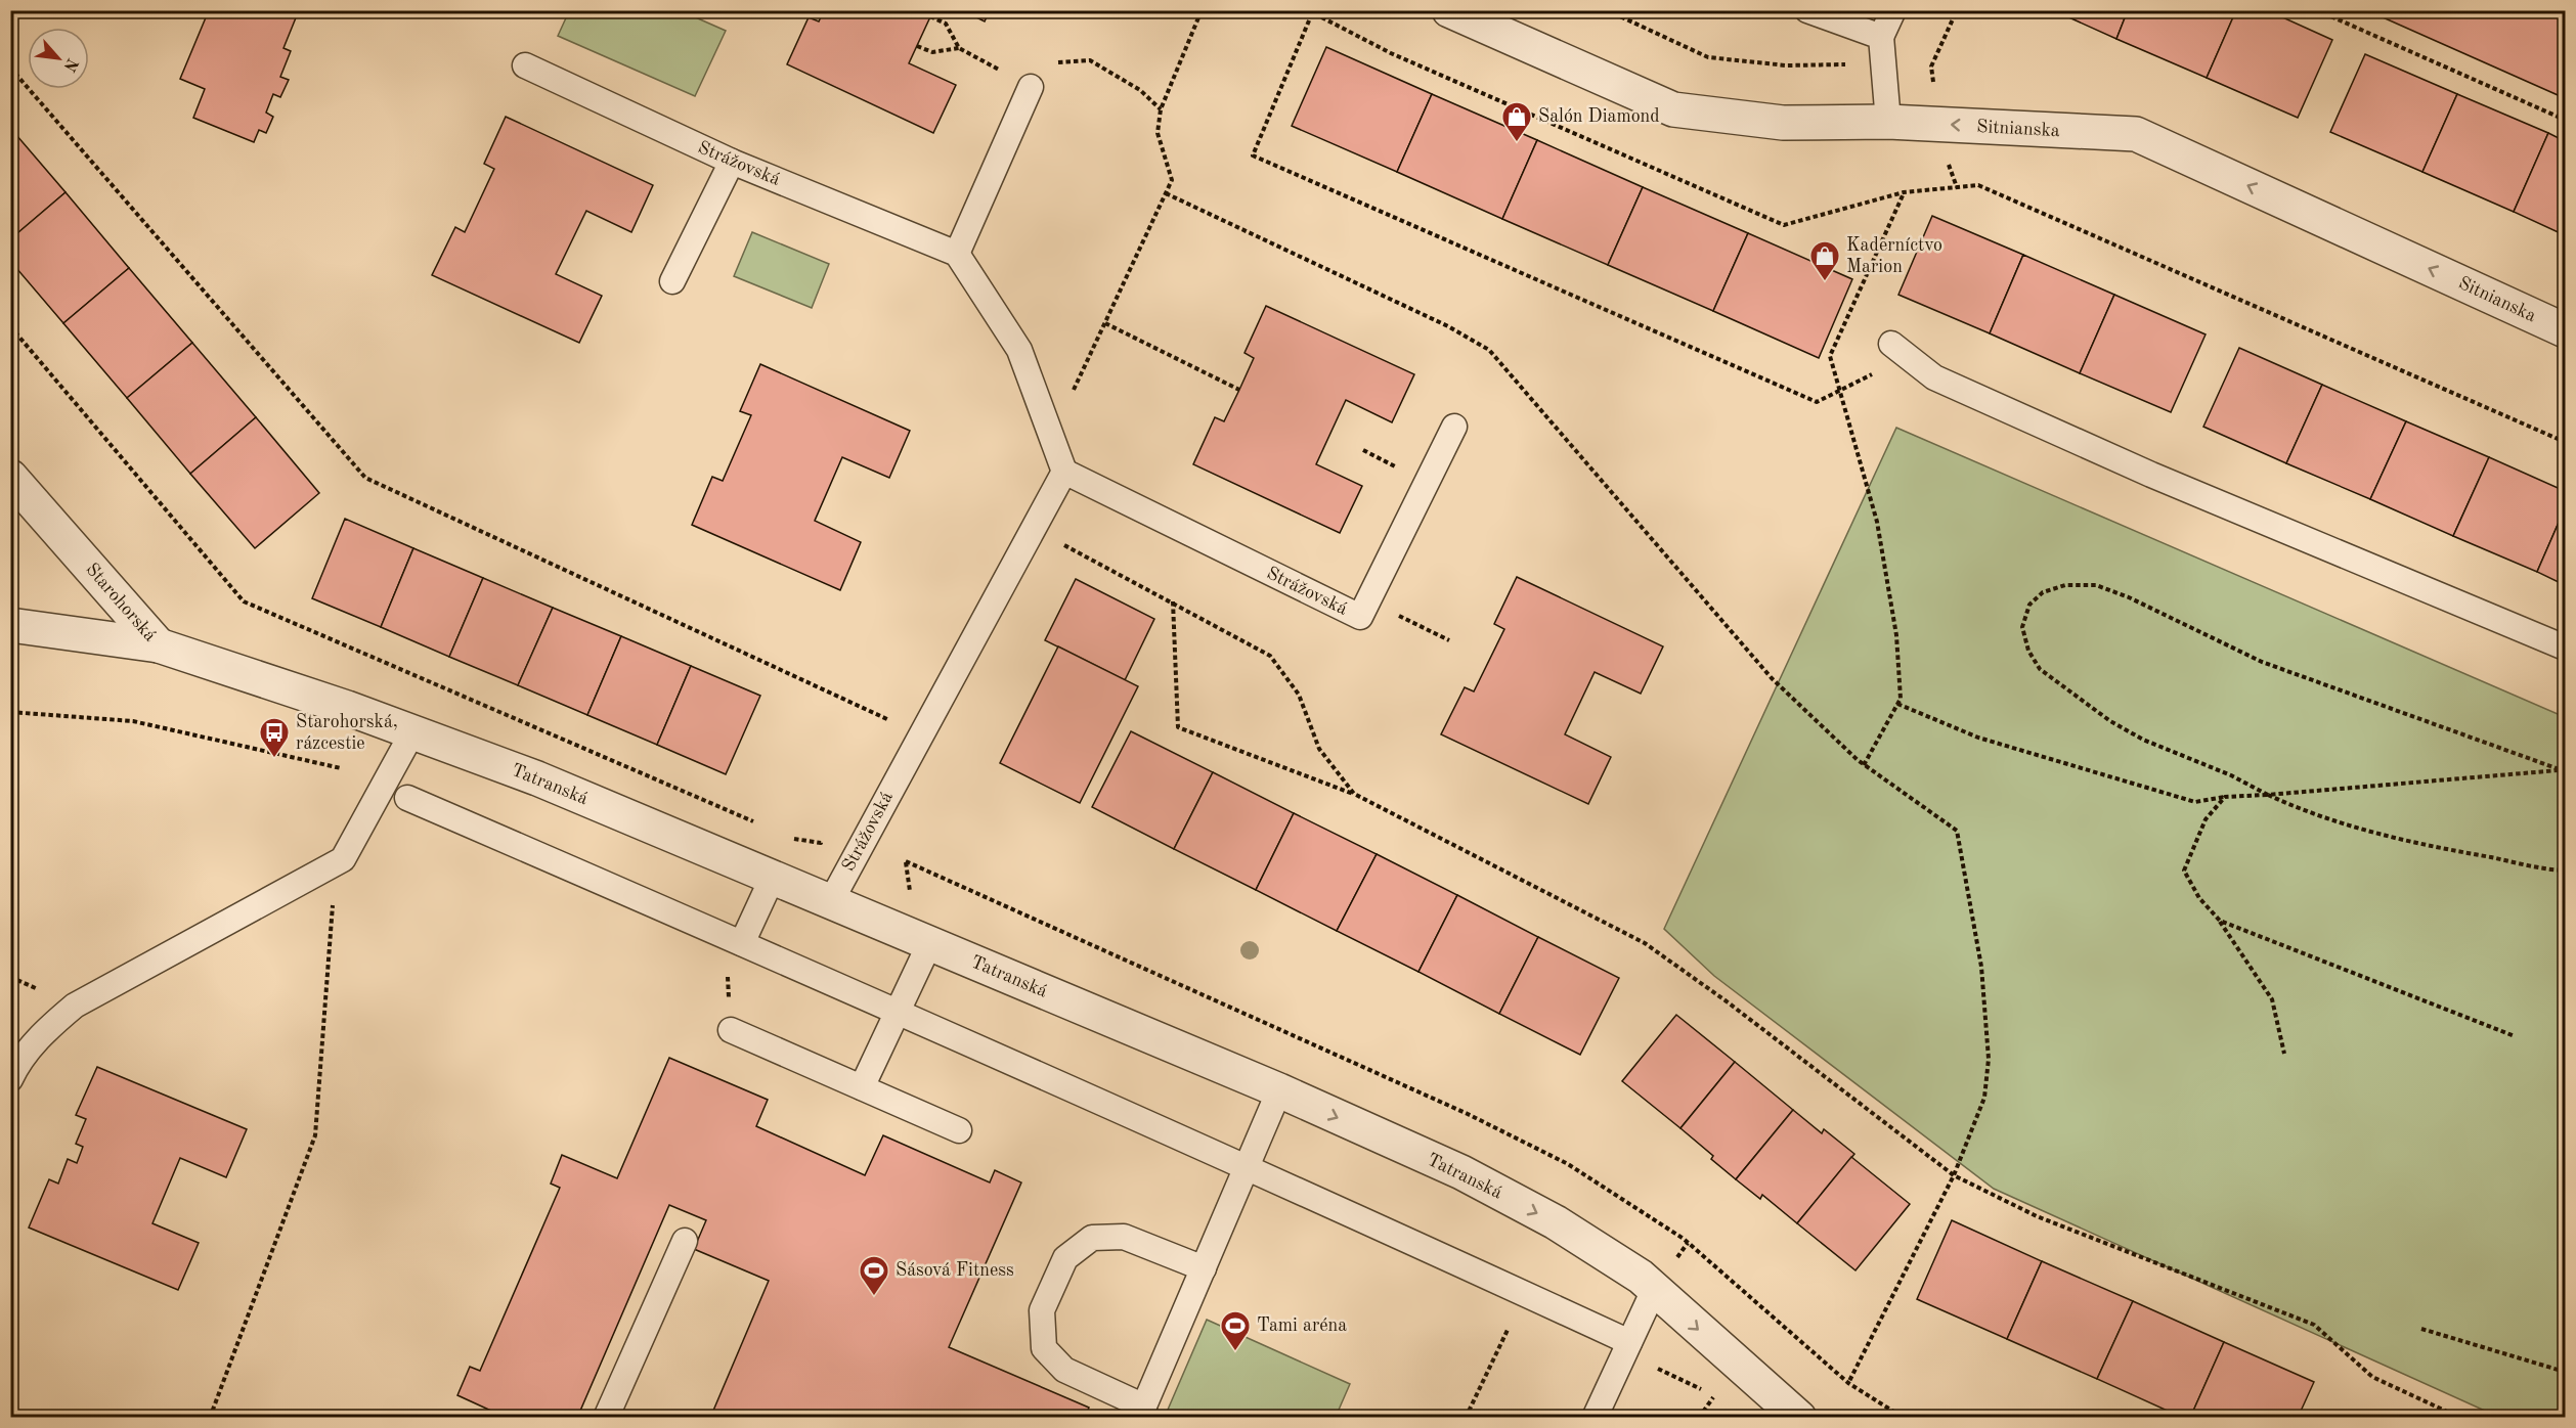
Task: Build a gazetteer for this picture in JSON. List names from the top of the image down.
{
  "streets": {
    "street": ["Sitnianska", "Starohorská", "Tatranská"],
    "lane": ["Strážovská"]
  },
  "crossings": [
    ["Strážovská", "Tatranská"],
    ["Starohorská", "Tatranská"]
  ],
  "one_way": ["Sitnianska"],
  "places": {
    "shop": ["Salón Diamond", "Kaderníctvo Marion"],
    "bus stop": ["Starohorská, rázcestie"],
    "sports": ["Sásová Fitness", "Tami aréna"]
  },
  "north": "bottom right"
}
